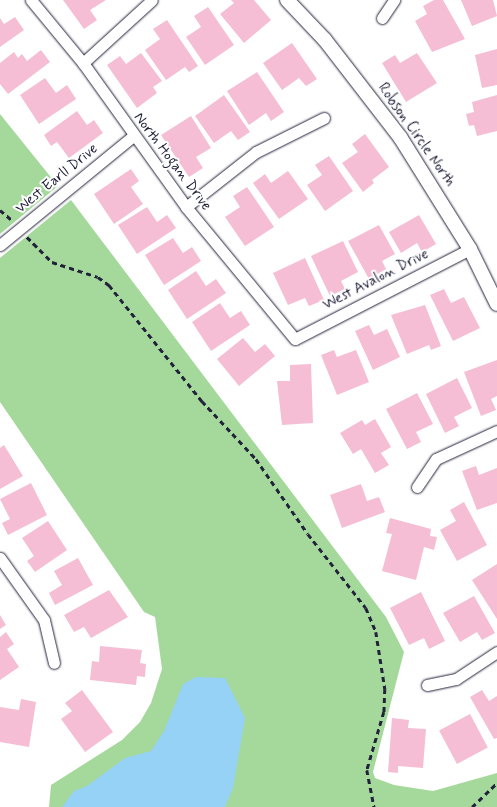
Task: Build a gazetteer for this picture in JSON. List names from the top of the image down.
{
  "streets": {
    "street": [
      "Robson Circle North",
      "North Hogan Drive",
      "West Earll Drive",
      "West Avalon Drive"
    ]
  },
  "crossings": [
    ["Robson Circle North", "West Avalon Drive"],
    ["North Hogan Drive", "West Earll Drive"],
    ["North Hogan Drive", "West Avalon Drive"]
  ]
}
